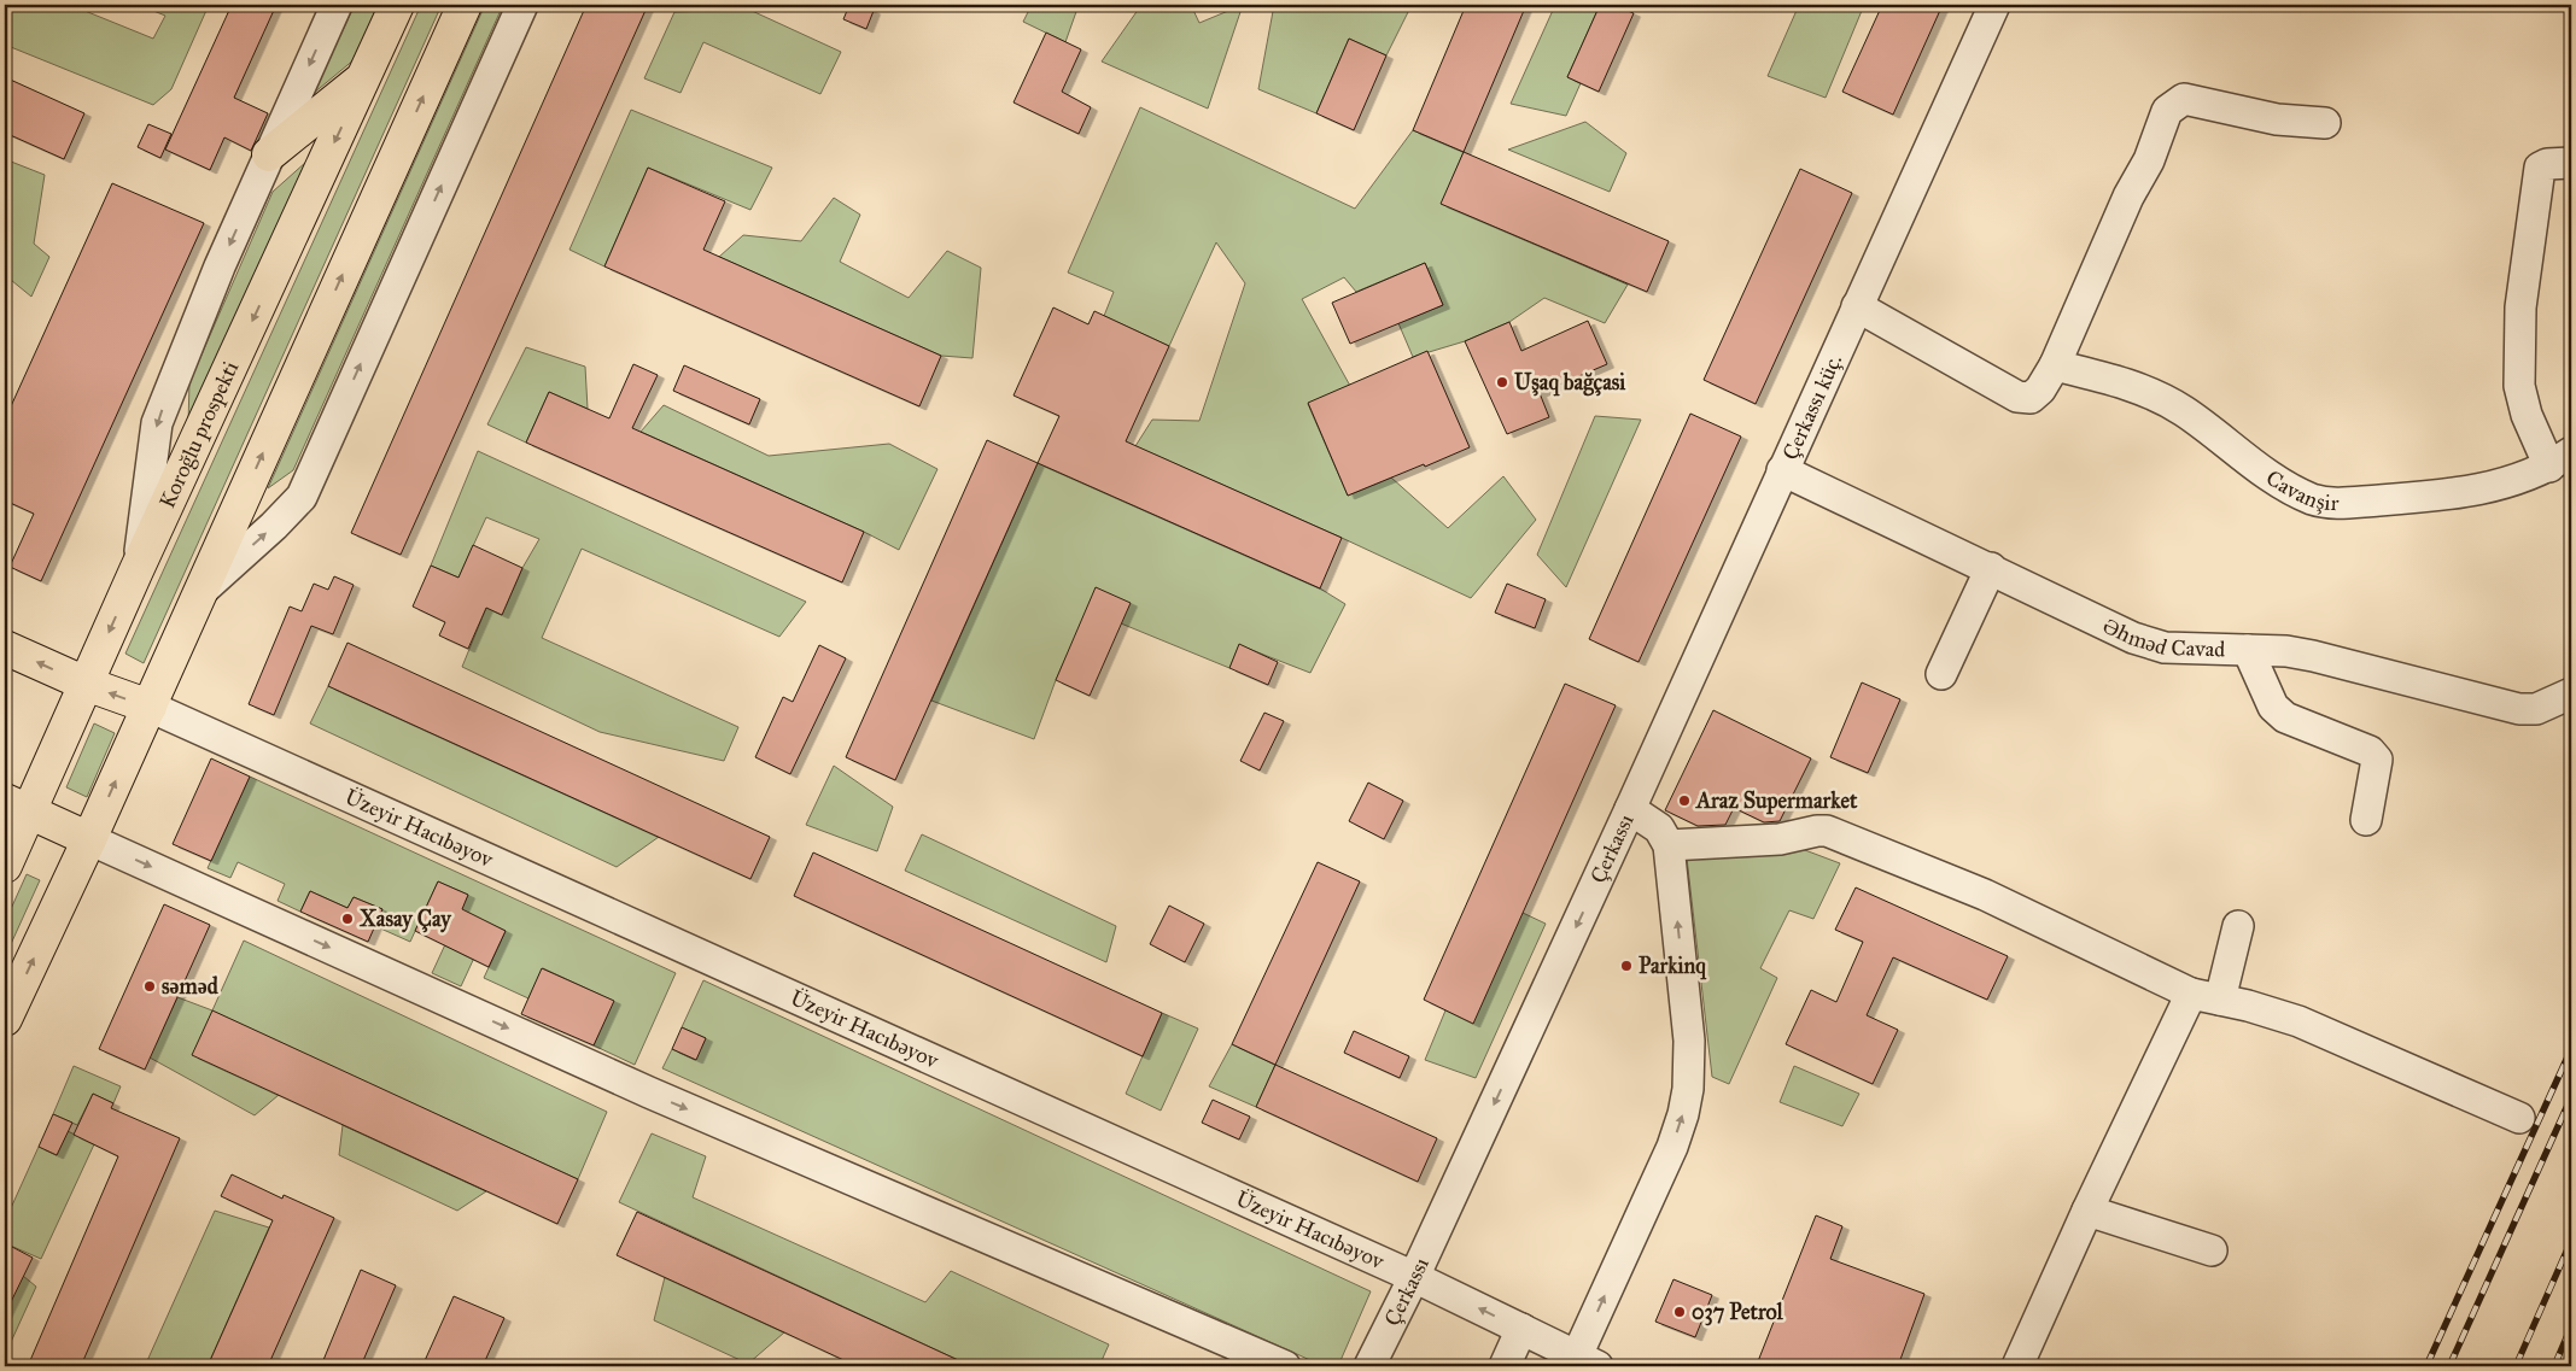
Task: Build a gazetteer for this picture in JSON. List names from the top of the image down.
{
  "streets": {
    "main road": ["Koroğlu prospekti"],
    "street": [
      "Çerkassı küç.",
      "Cavanşir",
      "Əhməd Cavad",
      "Üzeyir Hacıbəyov",
      "Çerkassı"
    ]
  },
  "crossings": [
    ["Çerkassı küç.", "Əhməd Cavad"],
    ["Çerkassı küç.", "Çerkassı"],
    ["Üzeyir Hacıbəyov", "Çerkassı"]
  ],
  "places": [
    "Uşaq bağçasi",
    "Araz Supermarket",
    "Xasay Çay",
    "Parkinq",
    "səməd",
    "037 Petrol"
  ]
}
